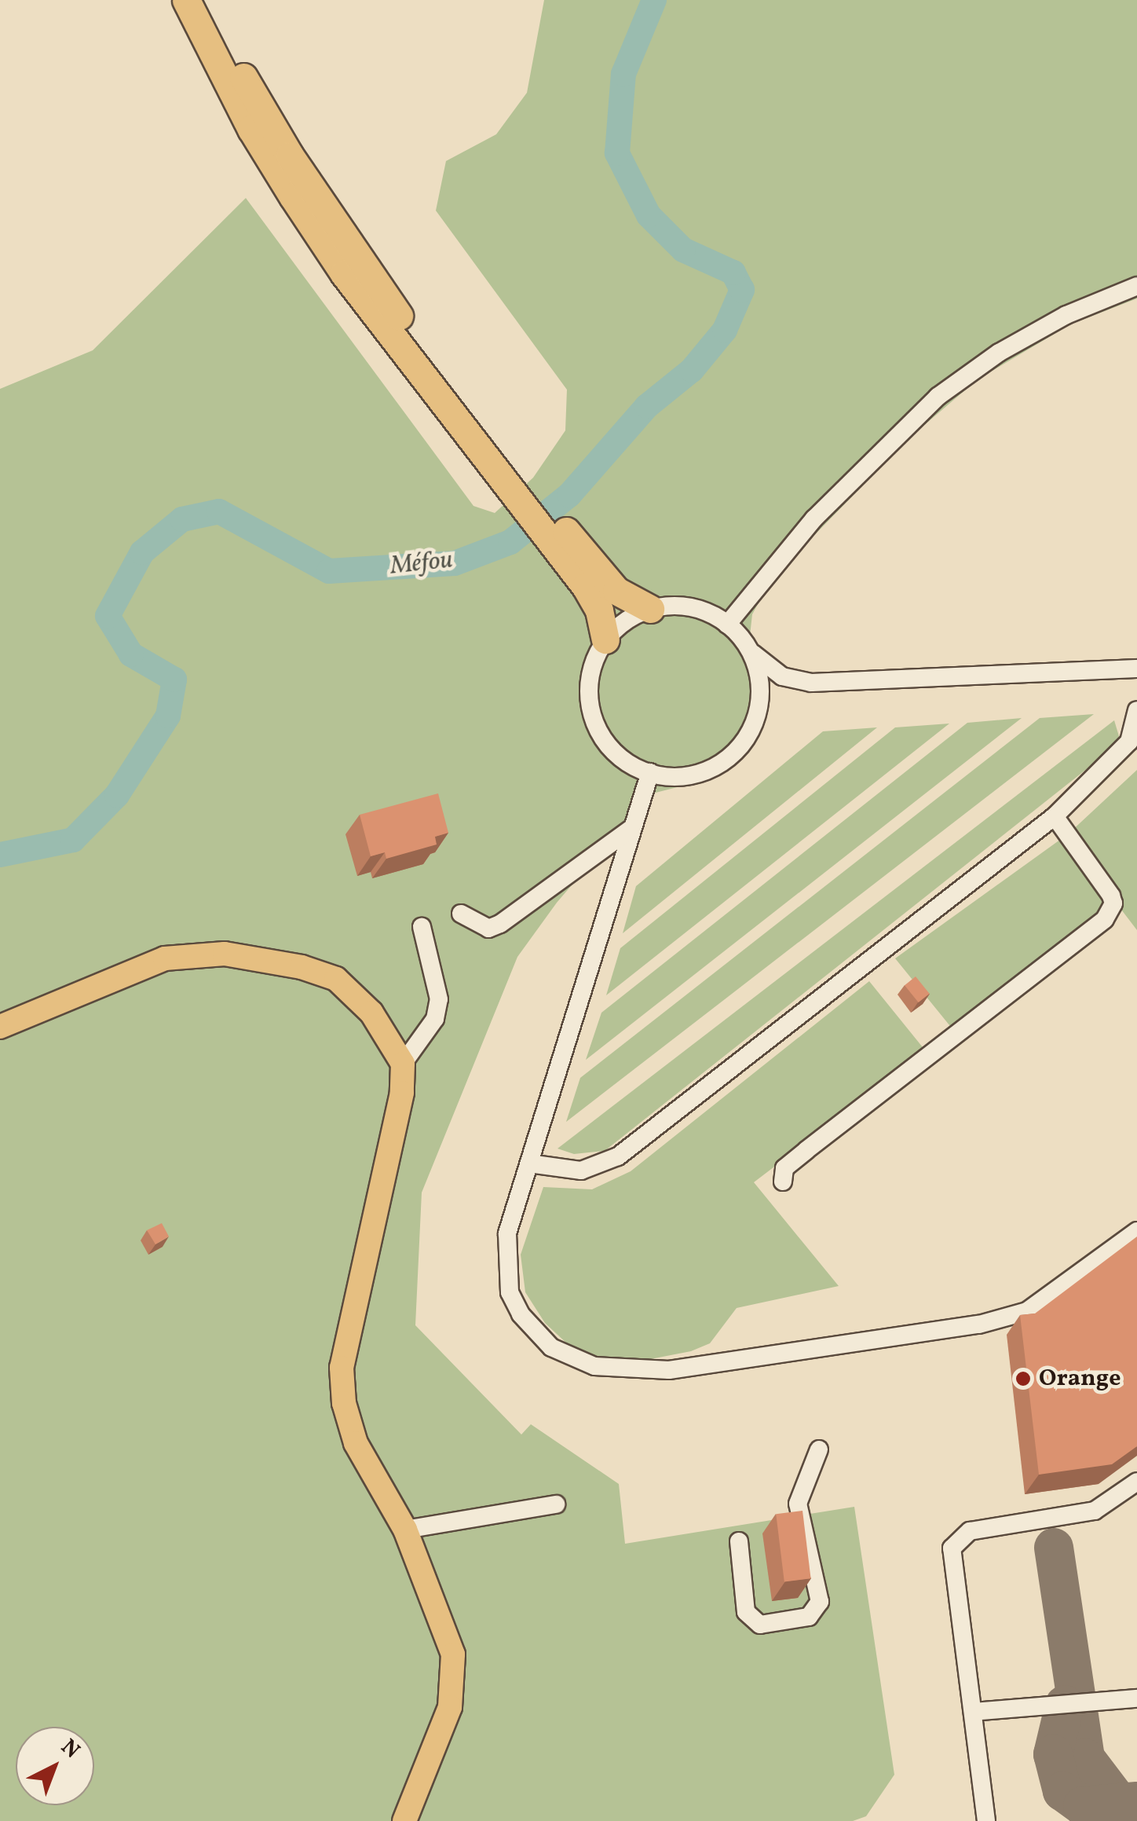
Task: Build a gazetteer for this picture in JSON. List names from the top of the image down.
{
  "water": ["Méfou"],
  "places": ["Orange"],
  "north": "top right"
}
